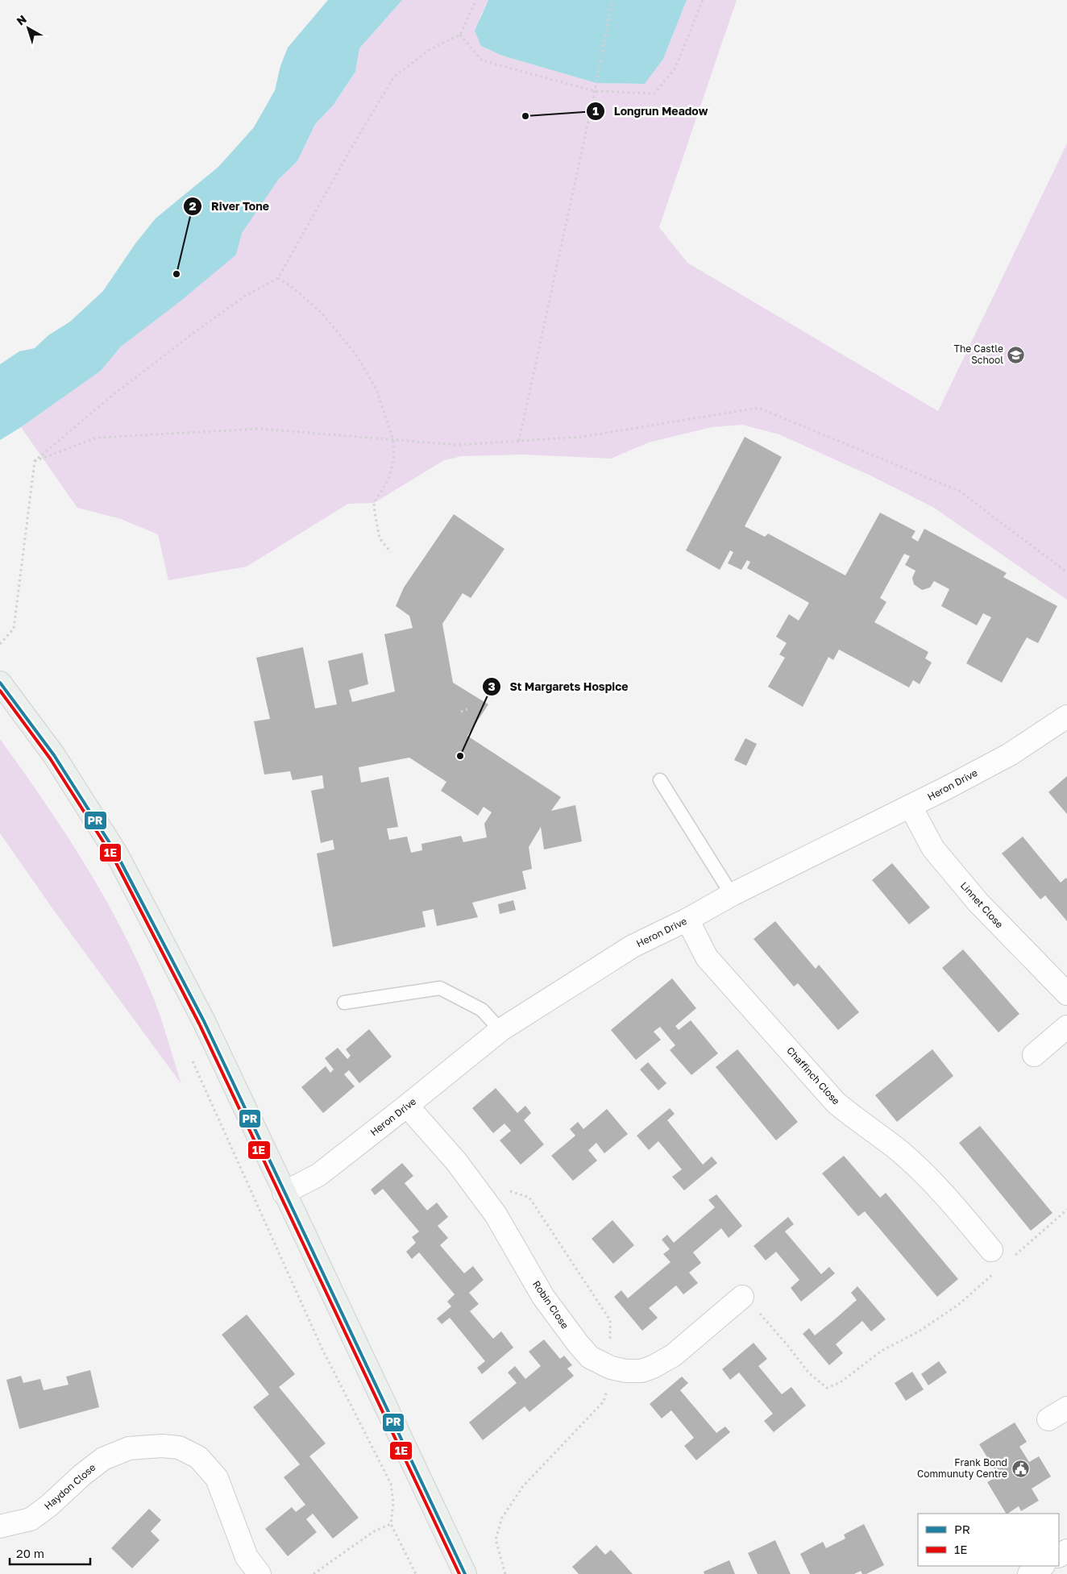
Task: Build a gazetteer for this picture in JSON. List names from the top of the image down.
{
  "streets": {
    "street": [
      "Heron Drive",
      "Linnet Close",
      "Chaffinch Close",
      "Robin Close",
      "Haydon Close"
    ]
  },
  "crossings": [
    ["Heron Drive", "Linnet Close"],
    ["Heron Drive", "Chaffinch Close"],
    ["Heron Drive", "Robin Close"]
  ],
  "places": {
    "other": ["Longrun Meadow", "River Tone", "St Margarets Hospice"],
    "school or university": ["The Castle School"],
    "public building": ["Frank Bond Communuty Centre"]
  },
  "lines": ["transit line PR", "transit line 1E"],
  "legend": ["PR", "1E"],
  "scale_bar": "20 m",
  "north": "top left"
}
